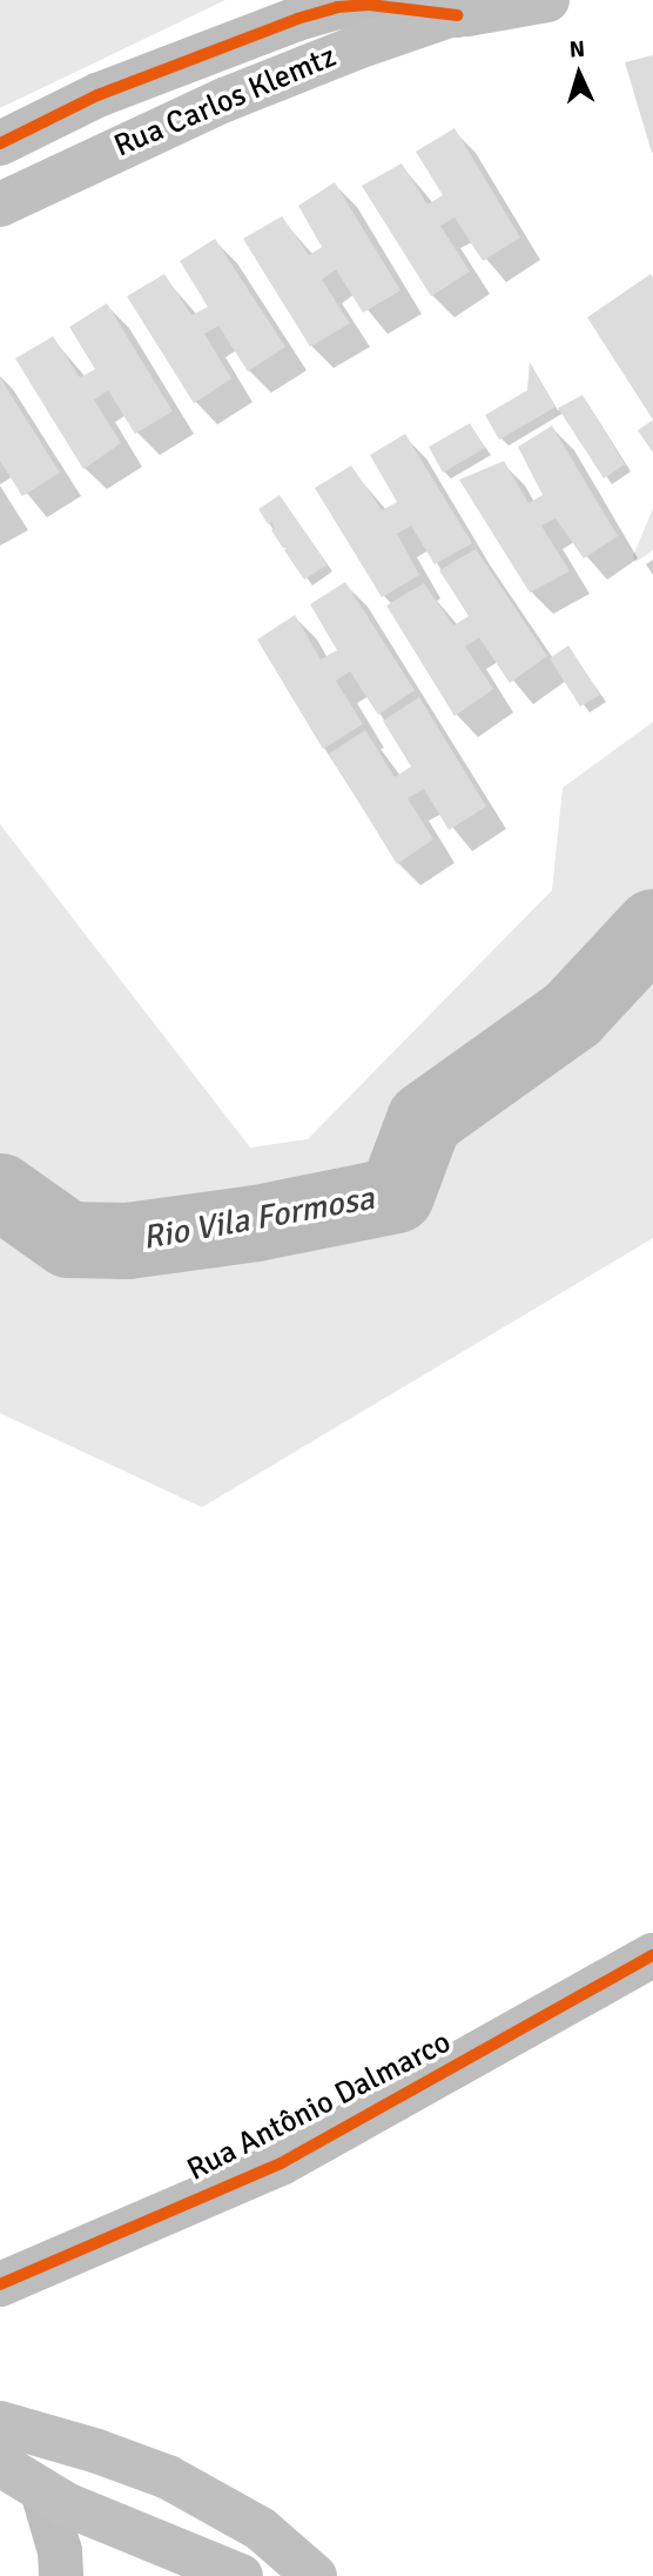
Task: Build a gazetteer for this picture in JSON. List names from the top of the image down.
{
  "streets": {
    "main road": ["Rua Carlos Klemtz"],
    "street": ["Rua Antônio Dalmarco"]
  },
  "water": ["Rio Vila Formosa"],
  "north": "top"
}
